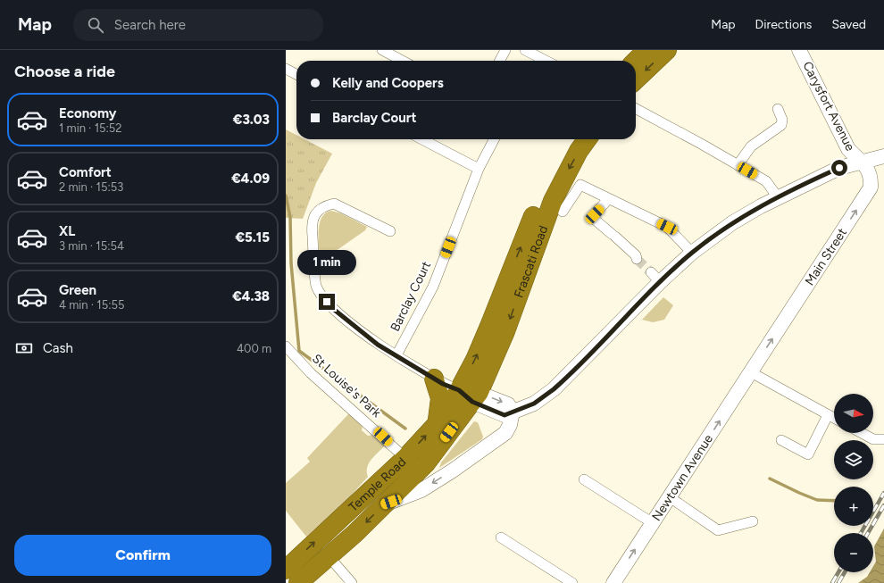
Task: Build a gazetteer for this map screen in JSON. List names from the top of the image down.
{
  "streets": {
    "highway": ["Frascati Road", "Temple Road"],
    "street": [
      "Carysfort Avenue",
      "Main Street",
      "Barclay Court",
      "St Louise's Park",
      "Newtown Avenue"
    ]
  },
  "crossings": [
    ["Carysfort Avenue", "Main Street"],
    ["Main Street", "Newtown Avenue"],
    ["Frascati Road", "Temple Road"],
    ["St Louise's Park", "Temple Road"]
  ],
  "one_way": ["Main Street", "Newtown Avenue"],
  "north": "right",
  "page": {
    "header": "Map",
    "search": "Search here",
    "nav": ["Map", "Directions", "Saved"],
    "heading": "Choose a ride",
    "banner": ["Kelly and Coopers", "Barclay Court"],
    "list": [
      {
        "name": "Economy",
        "note": "1 min · 15:52",
        "value": "€3.03"
      },
      {
        "name": "Comfort",
        "note": "2 min · 15:53",
        "value": "€4.09"
      },
      {
        "name": "XL",
        "note": "3 min · 15:54",
        "value": "€5.15"
      },
      {
        "name": "Green",
        "note": "4 min · 15:55",
        "value": "€4.38"
      }
    ],
    "bubble": "1 min",
    "pay": ["Cash", "400 m"],
    "map_buttons": ["+", "−"],
    "buttons": "Confirm"
  }
}
